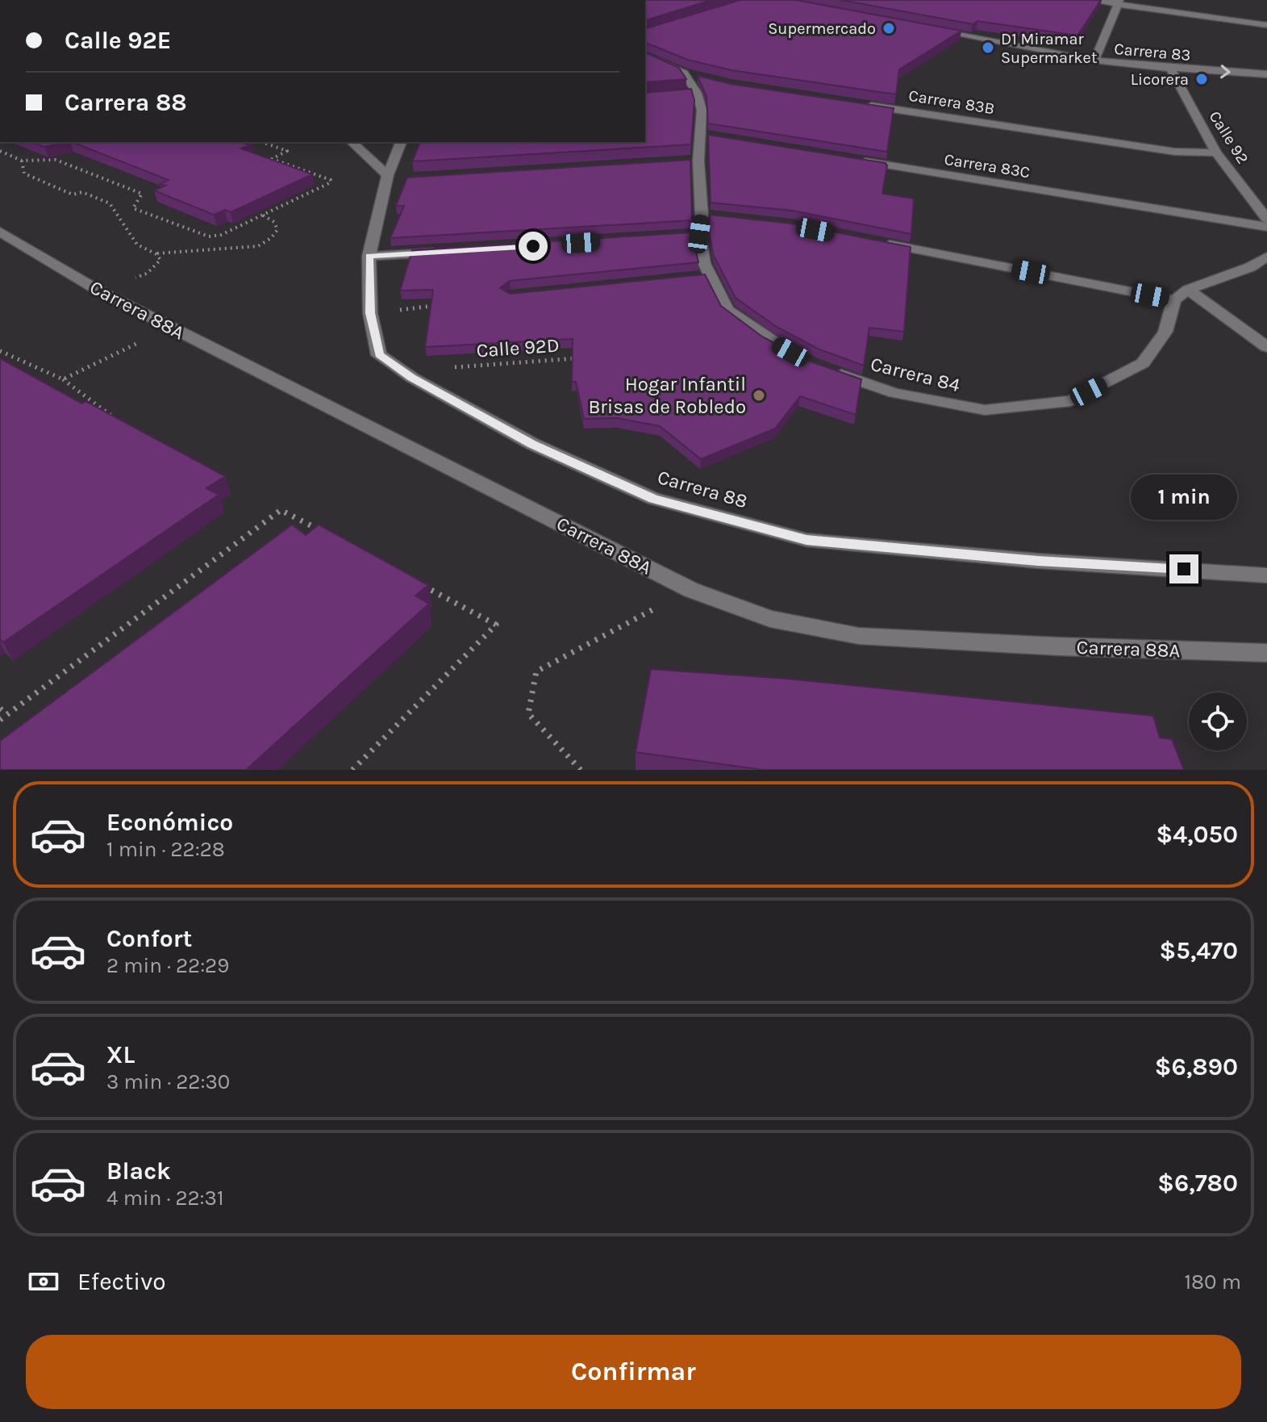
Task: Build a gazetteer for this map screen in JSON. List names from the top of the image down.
{
  "streets": {
    "street": [
      "Carrera 83",
      "Carrera 83B",
      "Calle 92",
      "Carrera 83C",
      "Carrera 88A",
      "Carrera 84",
      "Carrera 88"
    ],
    "path": ["Calle 92D"]
  },
  "crossings": [
    ["Carrera 83", "Calle 92"],
    ["Carrera 83B", "Calle 92"]
  ],
  "places": [
    "Supermercado",
    "D1 Miramar Supermarket",
    "Licorera",
    "Hogar Infantil Brisas de Robledo"
  ],
  "page": {
    "banner": ["Calle 92E", "Carrera 88"],
    "bubble": "1 min",
    "list": [
      {
        "name": "Económico",
        "note": "1 min · 22:28",
        "value": "$4,050"
      },
      {
        "name": "Confort",
        "note": "2 min · 22:29",
        "value": "$5,470"
      },
      {
        "name": "XL",
        "note": "3 min · 22:30",
        "value": "$6,890"
      },
      {
        "name": "Black",
        "note": "4 min · 22:31",
        "value": "$6,780"
      }
    ],
    "pay": ["Efectivo", "180 m"],
    "buttons": "Confirmar"
  }
}
